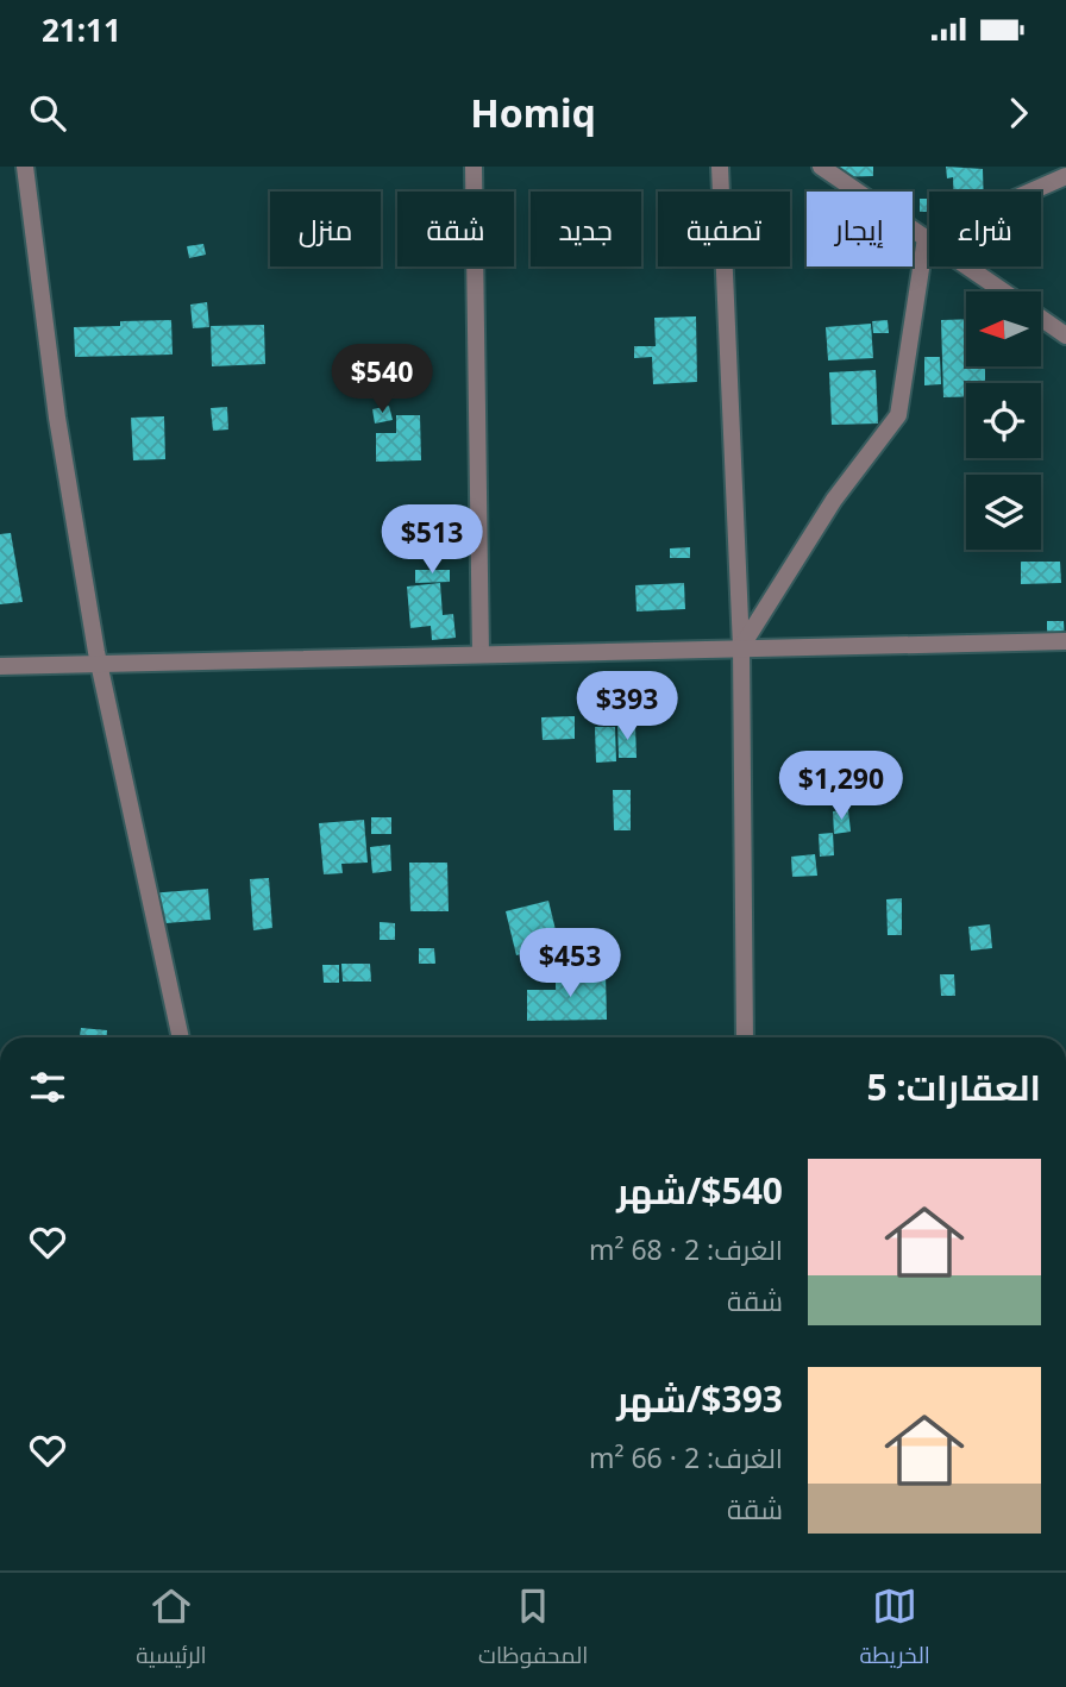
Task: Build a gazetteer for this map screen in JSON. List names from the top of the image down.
{
  "north": "left",
  "page": {
    "status": "21:11",
    "header": "Homiq",
    "chip": [
      "شراء",
      "إيجار",
      "تصفية",
      "جديد",
      "شقة",
      "منزل"
    ],
    "price": [
      "$540",
      "$513",
      "$393",
      "$1,290",
      "$453"
    ],
    "heading": "العقارات: 5",
    "list": [
      {
        "name": "$540/شهر",
        "note": "الغرف: 2 · 68 m² · شقة"
      },
      {
        "name": "$393/شهر",
        "note": "الغرف: 2 · 66 m² · شقة"
      }
    ],
    "tabs": ["الخريطة", "المحفوظات", "الرئيسية"]
  }
}
